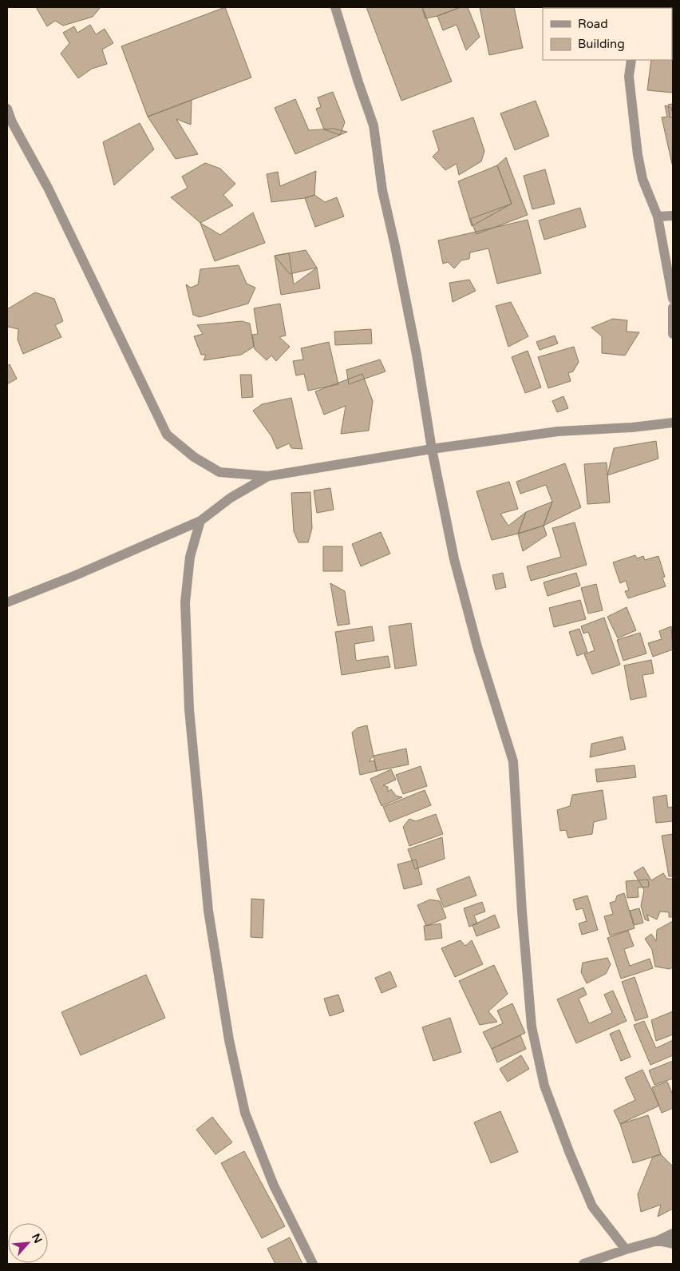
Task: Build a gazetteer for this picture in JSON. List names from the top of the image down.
{
  "legend": ["Road", "Building"],
  "north": "top right"
}
